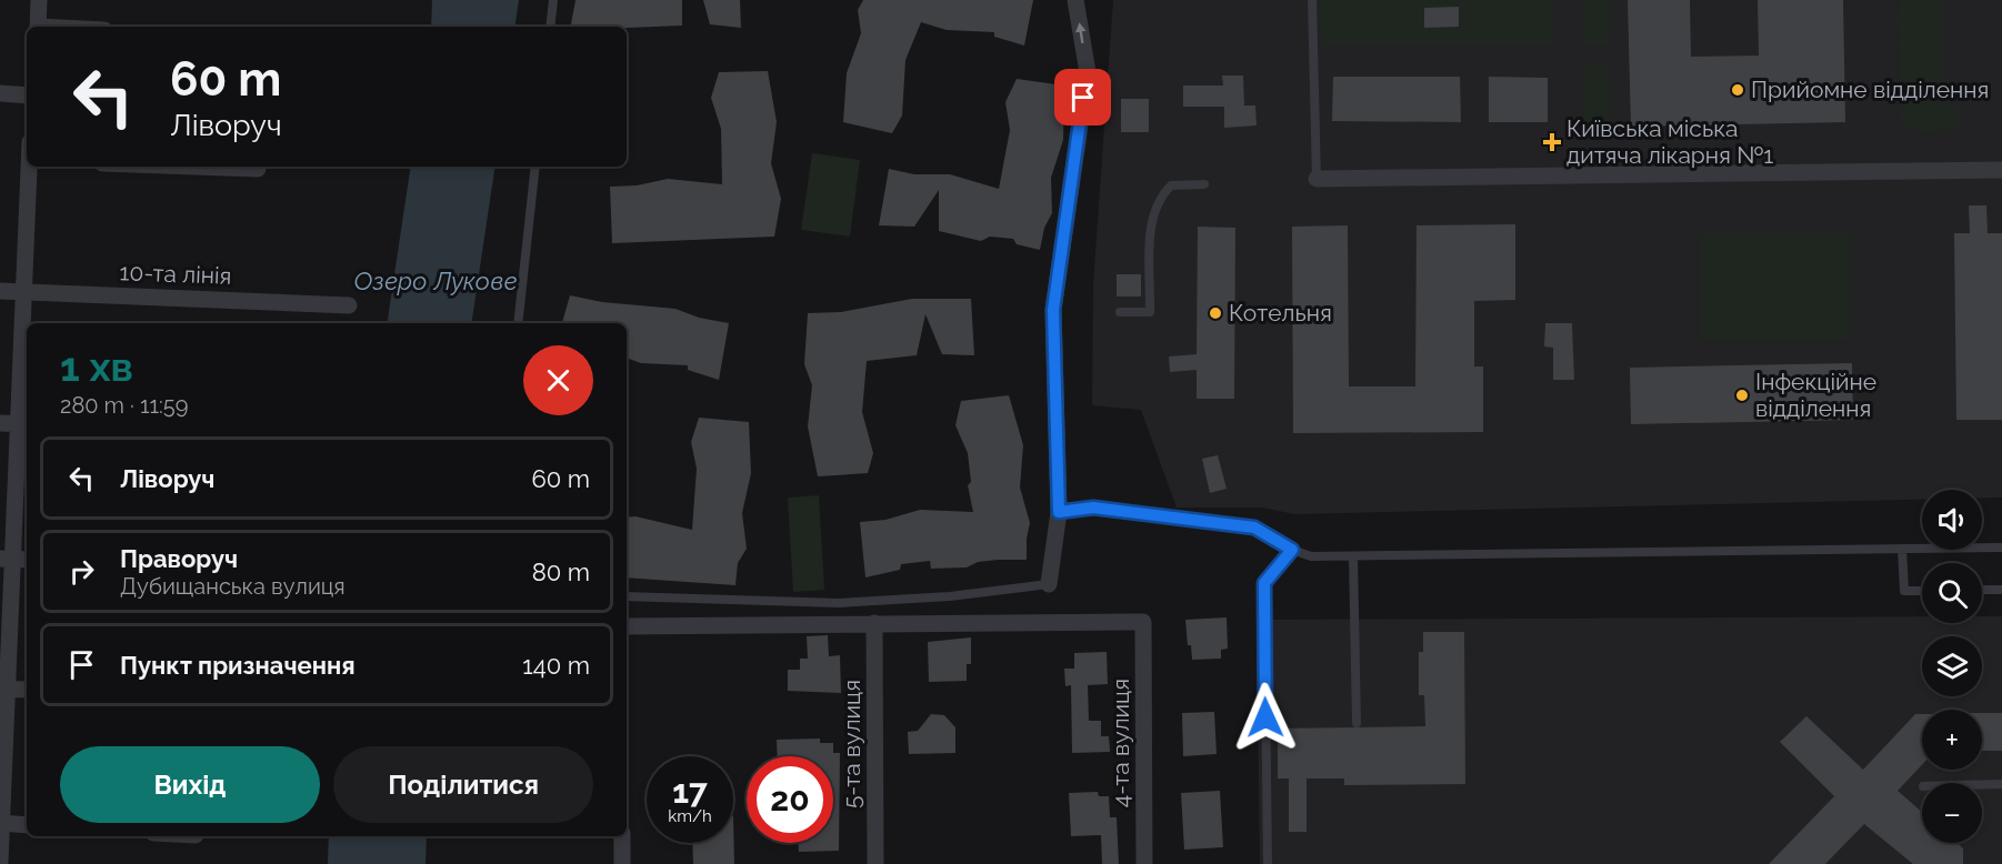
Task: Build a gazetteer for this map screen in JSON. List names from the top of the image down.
{
  "streets": {
    "street": ["10-та лінія", "4-та вулиця", "5-та вулиця"]
  },
  "crossings": [
    ["4-та вулиця", "5-та вулиця"]
  ],
  "water": ["Озеро Лукове"],
  "places": {
    "other": ["Прийомне відділення", "Котельня", "Інфекційне відділення"],
    "health": ["Київська міська дитяча лікарня №1"]
  },
  "page": {
    "turn": ["60 m", "Ліворуч"],
    "heading": ["1 хв", "280 m · 11:59"],
    "list": [
      {
        "name": "Ліворуч",
        "value": "60 m"
      },
      {
        "name": "Праворуч",
        "note": "Дубищанська вулиця",
        "value": "80 m"
      },
      {
        "name": "Пункт призначення",
        "value": "140 m"
      }
    ],
    "map_buttons": ["+", "−"],
    "buttons": ["Вихід", "Поділитися"],
    "speed": "17 km/h",
    "limit": "20"
  }
}
